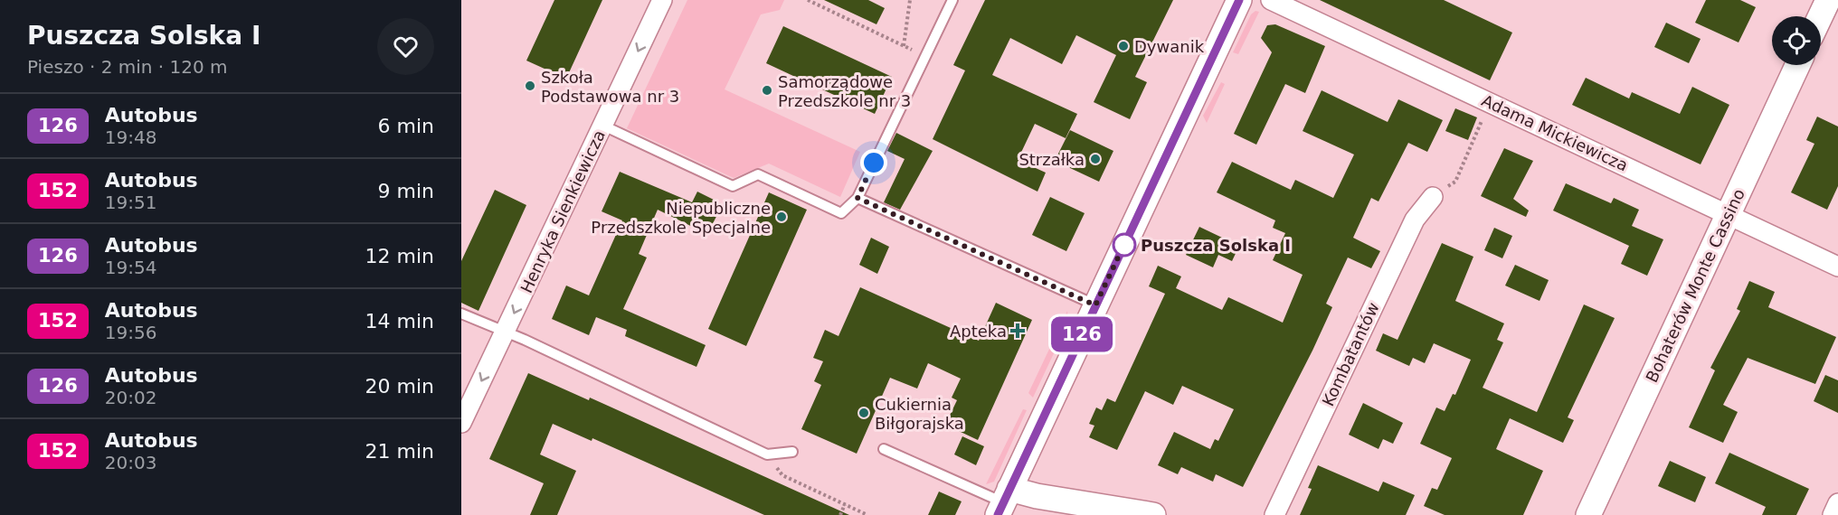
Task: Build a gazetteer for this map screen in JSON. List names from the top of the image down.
{
  "streets": {
    "street": [
      "Adama Mickiewicza",
      "Henryka Sienkiewicza",
      "Bohaterów Monte Cassino",
      "Kombatantów"
    ]
  },
  "crossings": [
    ["Adama Mickiewicza", "Bohaterów Monte Cassino"]
  ],
  "one_way": ["Henryka Sienkiewicza"],
  "places": {
    "other": [
      "Dywanik",
      "Szkoła Podstawowa nr 3",
      "Samorządowe Przedszkole nr 3",
      "Strzałka",
      "Niepubliczne Przedszkole Specjalne",
      "Puszcza Solska I",
      "Cukiernia Biłgorajska"
    ],
    "health": ["Apteka"]
  },
  "lines": ["bus line 126"],
  "page": {
    "heading": ["Puszcza Solska I", "Pieszo · 2 min · 120 m"],
    "on_map": "126",
    "list": [
      {
        "mark": "126",
        "name": "Autobus",
        "note": "19:48",
        "value": "6 min"
      },
      {
        "mark": "152",
        "name": "Autobus",
        "note": "19:51",
        "value": "9 min"
      },
      {
        "mark": "126",
        "name": "Autobus",
        "note": "19:54",
        "value": "12 min"
      },
      {
        "mark": "152",
        "name": "Autobus",
        "note": "19:56",
        "value": "14 min"
      },
      {
        "mark": "126",
        "name": "Autobus",
        "note": "20:02",
        "value": "20 min"
      },
      {
        "mark": "152",
        "name": "Autobus",
        "note": "20:03",
        "value": "21 min"
      }
    ]
  }
}
